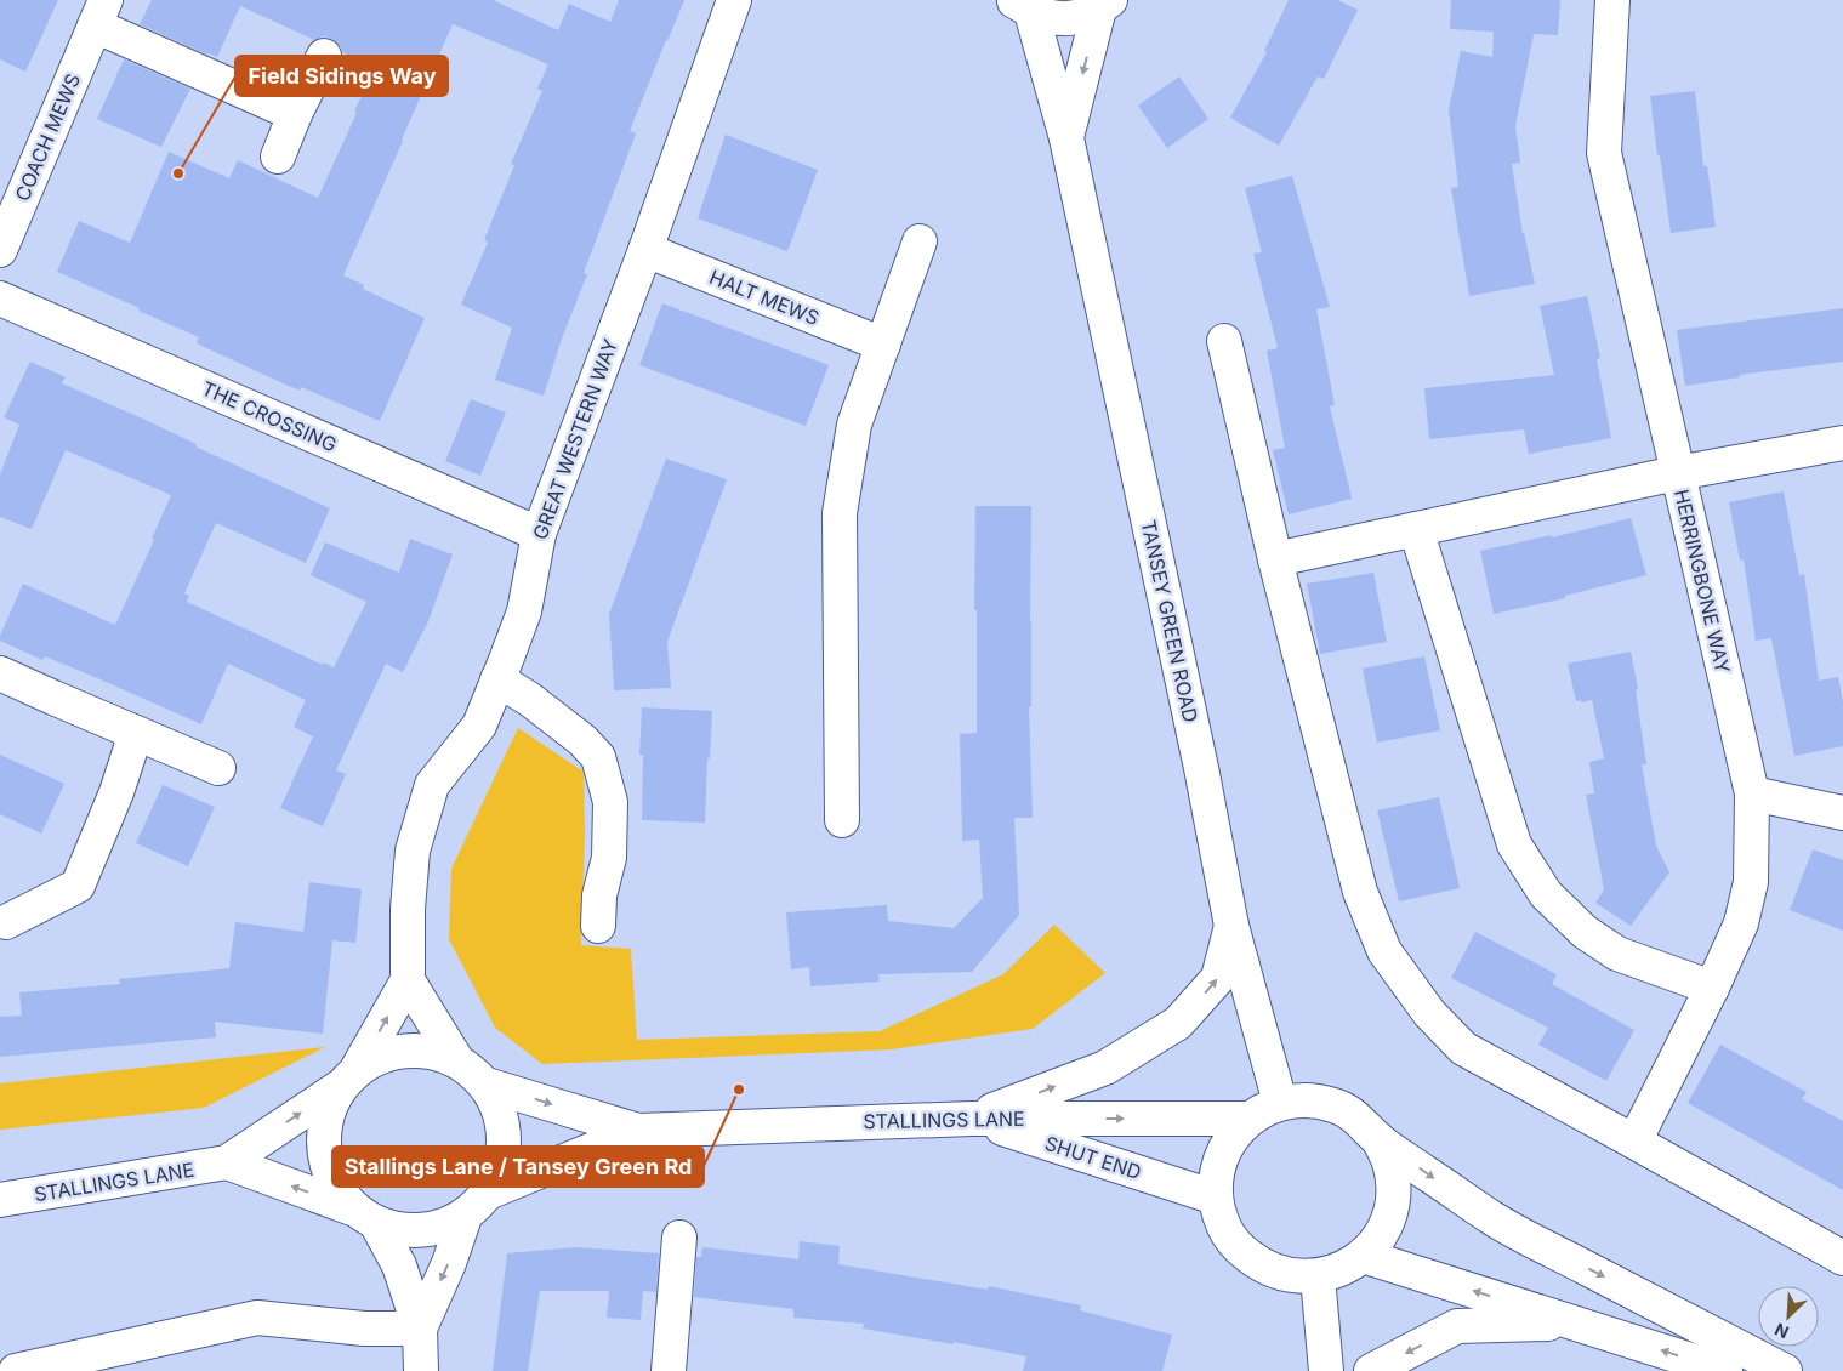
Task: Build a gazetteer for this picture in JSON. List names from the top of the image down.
{
  "streets": {
    "street": [
      "COACH MEWS",
      "HALT MEWS",
      "THE CROSSING",
      "GREAT WESTERN WAY",
      "HERRINGBONE WAY",
      "TANSEY GREEN ROAD",
      "STALLINGS LANE",
      "SHUT END"
    ]
  },
  "crossings": [
    ["HALT MEWS", "GREAT WESTERN WAY"],
    ["THE CROSSING", "GREAT WESTERN WAY"],
    ["TANSEY GREEN ROAD", "STALLINGS LANE"],
    ["TANSEY GREEN ROAD", "SHUT END"],
    ["STALLINGS LANE", "SHUT END"]
  ],
  "places": ["Field Sidings Way", "Stallings Lane / Tansey Green Rd"],
  "north": "bottom left"
}
